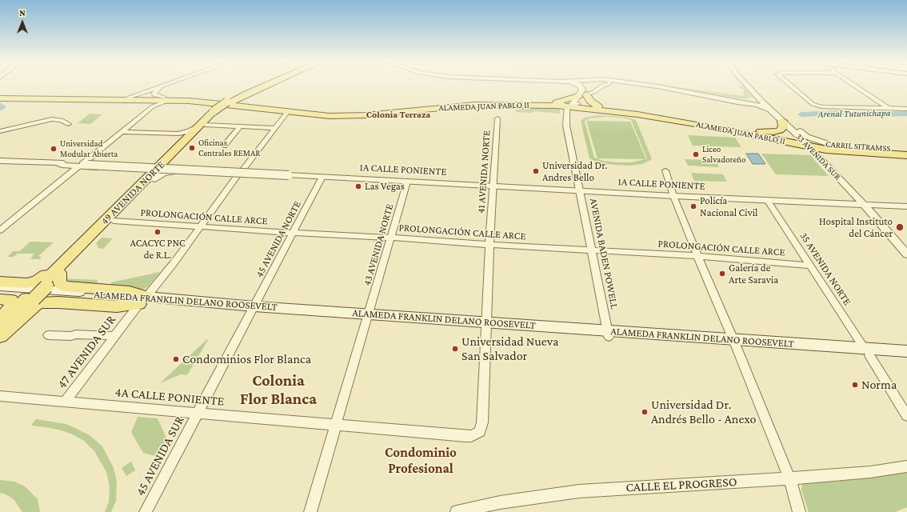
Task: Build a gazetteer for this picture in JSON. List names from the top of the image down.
{
  "streets": {
    "main road": [
      "ALAMEDA JUAN PABLO II",
      "CARRIL SITRAMSS",
      "49 AVENIDA NORTE",
      "ALAMEDA FRANKLIN DELANO ROOSEVELT"
    ],
    "street": [
      "33 AVENIDA SUR",
      "1A CALLE PONIENTE",
      "41 AVENIDA NORTE",
      "PROLONGACIÓN CALLE ARCE",
      "45 AVENIDA NORTE",
      "43 AVENIDA NORTE",
      "AVENIDA BADEN POWELL",
      "35 AVENIDA NORTE",
      "47 AVENIDA SUR",
      "4A CALLE PONIENTE",
      "45 AVENIDA SUR",
      "CALLE EL PROGRESO"
    ]
  },
  "crossings": [
    ["ALAMEDA JUAN PABLO II", "CARRIL SITRAMSS"],
    ["ALAMEDA JUAN PABLO II", "33 AVENIDA SUR"],
    ["ALAMEDA JUAN PABLO II", "AVENIDA BADEN POWELL"],
    ["ALAMEDA JUAN PABLO II", "47 AVENIDA SUR"],
    ["CARRIL SITRAMSS", "33 AVENIDA SUR"],
    ["33 AVENIDA SUR", "1A CALLE PONIENTE"],
    ["1A CALLE PONIENTE", "41 AVENIDA NORTE"],
    ["1A CALLE PONIENTE", "49 AVENIDA NORTE"],
    ["1A CALLE PONIENTE", "45 AVENIDA NORTE"],
    ["1A CALLE PONIENTE", "43 AVENIDA NORTE"],
    ["1A CALLE PONIENTE", "AVENIDA BADEN POWELL"],
    ["1A CALLE PONIENTE", "35 AVENIDA NORTE"],
    ["1A CALLE PONIENTE", "47 AVENIDA SUR"],
    ["41 AVENIDA NORTE", "PROLONGACIÓN CALLE ARCE"],
    ["41 AVENIDA NORTE", "ALAMEDA FRANKLIN DELANO ROOSEVELT"],
    ["41 AVENIDA NORTE", "4A CALLE PONIENTE"],
    ["49 AVENIDA NORTE", "PROLONGACIÓN CALLE ARCE"],
    ["PROLONGACIÓN CALLE ARCE", "45 AVENIDA NORTE"],
    ["PROLONGACIÓN CALLE ARCE", "43 AVENIDA NORTE"],
    ["PROLONGACIÓN CALLE ARCE", "AVENIDA BADEN POWELL"],
    ["PROLONGACIÓN CALLE ARCE", "35 AVENIDA NORTE"],
    ["PROLONGACIÓN CALLE ARCE", "47 AVENIDA SUR"],
    ["45 AVENIDA NORTE", "ALAMEDA FRANKLIN DELANO ROOSEVELT"],
    ["45 AVENIDA NORTE", "45 AVENIDA SUR"],
    ["43 AVENIDA NORTE", "ALAMEDA FRANKLIN DELANO ROOSEVELT"],
    ["43 AVENIDA NORTE", "4A CALLE PONIENTE"],
    ["AVENIDA BADEN POWELL", "ALAMEDA FRANKLIN DELANO ROOSEVELT"],
    ["35 AVENIDA NORTE", "ALAMEDA FRANKLIN DELANO ROOSEVELT"],
    ["ALAMEDA FRANKLIN DELANO ROOSEVELT", "47 AVENIDA SUR"],
    ["ALAMEDA FRANKLIN DELANO ROOSEVELT", "45 AVENIDA SUR"],
    ["47 AVENIDA SUR", "4A CALLE PONIENTE"],
    ["4A CALLE PONIENTE", "45 AVENIDA SUR"]
  ],
  "districts": ["Colonia Terraza", "Colonia Flor Blanca", "Condominio Profesional"],
  "water": ["Arenal Tutunichapa"],
  "places": [
    "Oficinas Centrales REMAR",
    "Universidad Modular Abierta",
    "Liceo Salvadoreño",
    "Universidad Dr. Andres Bello",
    "Las Vegas",
    "Policía Nacional Civil",
    "Hospital Instituto del Cáncer",
    "ACACYC PNC de R.L.",
    "Galería de Arte Saravia",
    "Universidad Nueva San Salvador",
    "Condominios Flor Blanca",
    "Norma",
    "Universidad Dr. Andrés Bello - Anexo"
  ],
  "north": "top"
}
